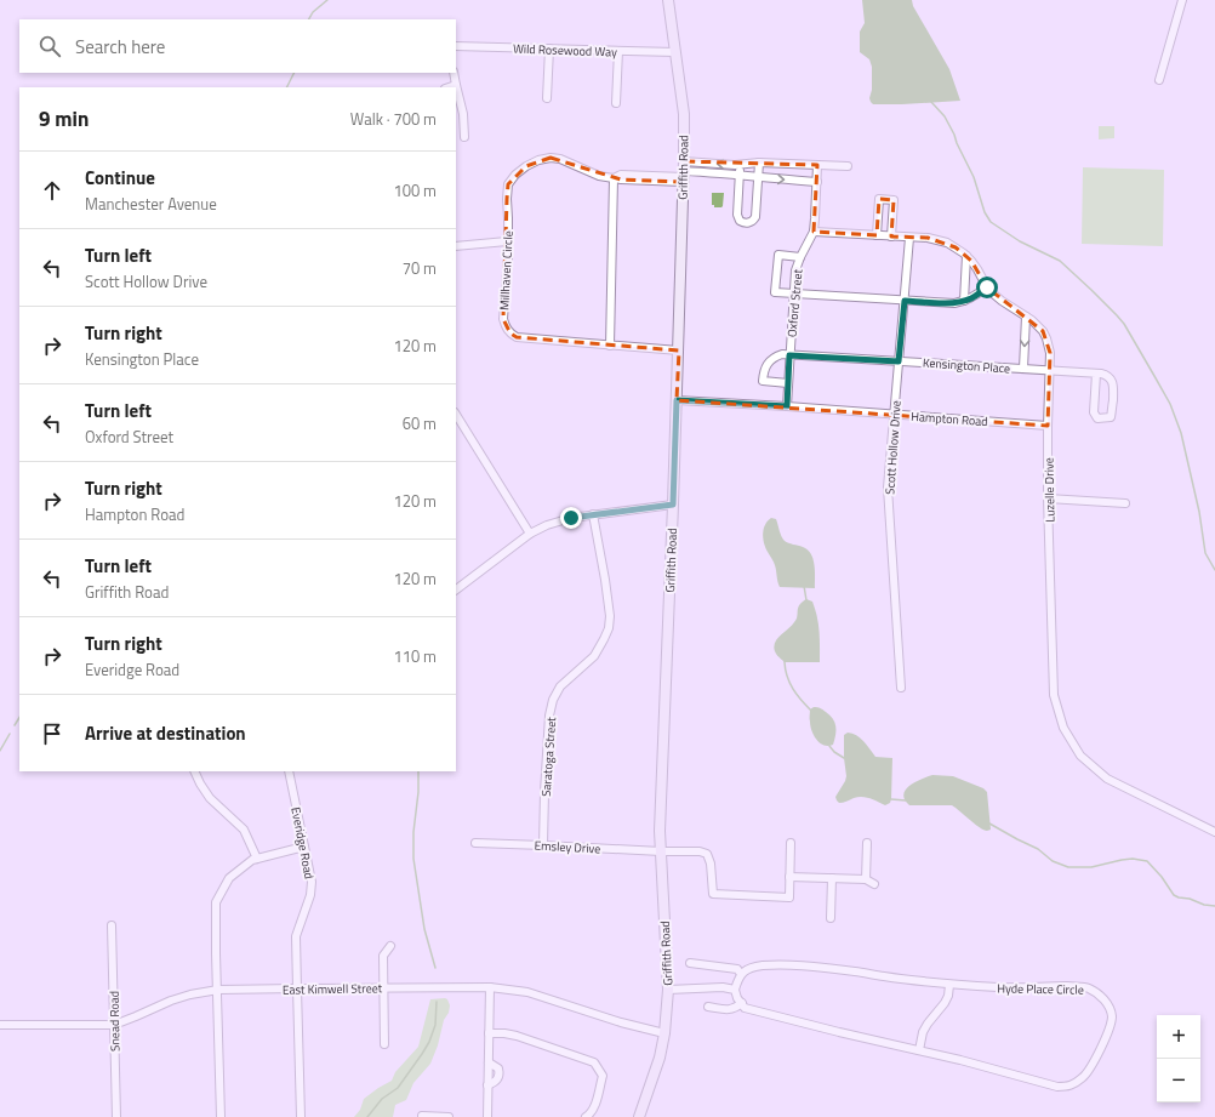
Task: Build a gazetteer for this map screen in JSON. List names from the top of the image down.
{
  "streets": {
    "street": [
      "Wild Rosewood Way",
      "Griffith Road",
      "Millhaven Circle",
      "Oxford Street",
      "Kensington Place",
      "Hampton Road",
      "Scott Hollow Drive",
      "Luzelle Drive",
      "Saratoga Street",
      "Everidge Road",
      "Emsley Drive",
      "East Kimwell Street",
      "Hyde Place Circle",
      "Snead Road"
    ]
  },
  "crossings": [
    ["Wild Rosewood Way", "Griffith Road"],
    ["Griffith Road", "Millhaven Circle"],
    ["Griffith Road", "Hampton Road"],
    ["Griffith Road", "Emsley Drive"],
    ["Griffith Road", "East Kimwell Street"],
    ["Oxford Street", "Kensington Place"],
    ["Oxford Street", "Hampton Road"],
    ["Oxford Street", "Luzelle Drive"],
    ["Kensington Place", "Scott Hollow Drive"],
    ["Kensington Place", "Luzelle Drive"],
    ["Hampton Road", "Scott Hollow Drive"],
    ["Hampton Road", "Luzelle Drive"],
    ["Scott Hollow Drive", "Luzelle Drive"],
    ["Saratoga Street", "Emsley Drive"],
    ["Everidge Road", "East Kimwell Street"],
    ["East Kimwell Street", "Snead Road"]
  ],
  "page": {
    "search": "Search here",
    "heading": ["9 min", "Walk · 700 m"],
    "list": [
      ["Continue", "Manchester Avenue", "100 m"],
      ["Turn left", "Scott Hollow Drive", "70 m"],
      ["Turn right", "Kensington Place", "120 m"],
      ["Turn left", "Oxford Street", "60 m"],
      ["Turn right", "Hampton Road", "120 m"],
      ["Turn left", "Griffith Road", "120 m"],
      ["Turn right", "Everidge Road", "110 m"],
      "Arrive at destination"
    ],
    "map_buttons": ["+", "−"]
  }
}
